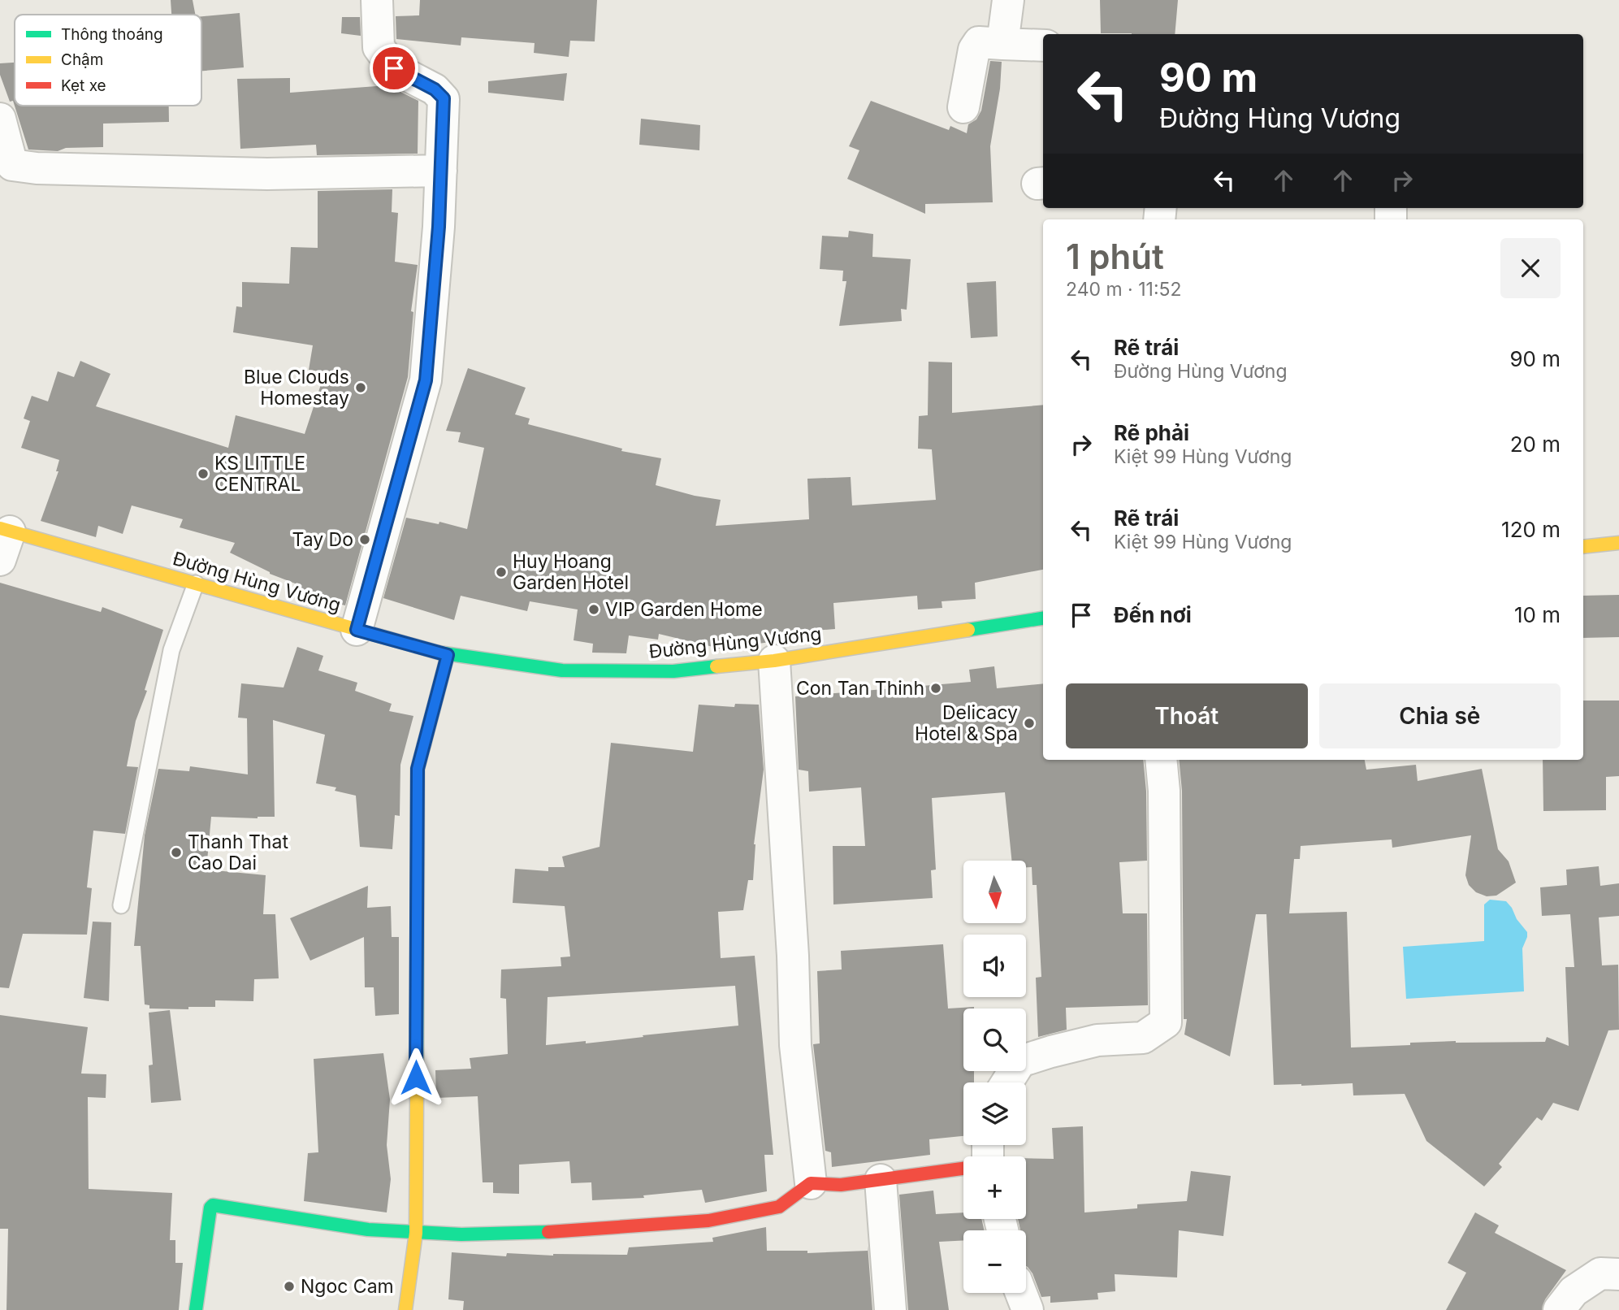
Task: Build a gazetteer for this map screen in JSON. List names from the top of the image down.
{
  "streets": {
    "street": ["Đường Hùng Vương"]
  },
  "places": [
    "Blue Clouds Homestay",
    "KS LITTLE CENTRAL",
    "Tay Do",
    "Huy Hoang Garden Hotel",
    "VIP Garden Home",
    "Con Tan Thinh",
    "Delicacy Hotel & Spa",
    "Thanh That Cao Dai",
    "Ngoc Cam"
  ],
  "legend": ["Thông thoáng", "Chậm", "Kẹt xe"],
  "north": "bottom",
  "page": {
    "turn": ["90 m", "Đường Hùng Vương"],
    "heading": ["1 phút", "240 m · 11:52"],
    "list": [
      {
        "name": "Rẽ trái",
        "note": "Đường Hùng Vương",
        "value": "90 m"
      },
      {
        "name": "Rẽ phải",
        "note": "Kiệt 99 Hùng Vương",
        "value": "20 m"
      },
      {
        "name": "Rẽ trái",
        "note": "Kiệt 99 Hùng Vương",
        "value": "120 m"
      },
      {
        "name": "Đến nơi",
        "value": "10 m"
      }
    ],
    "buttons": ["Thoát", "Chia sẻ"],
    "map_buttons": ["+", "−"]
  }
}
